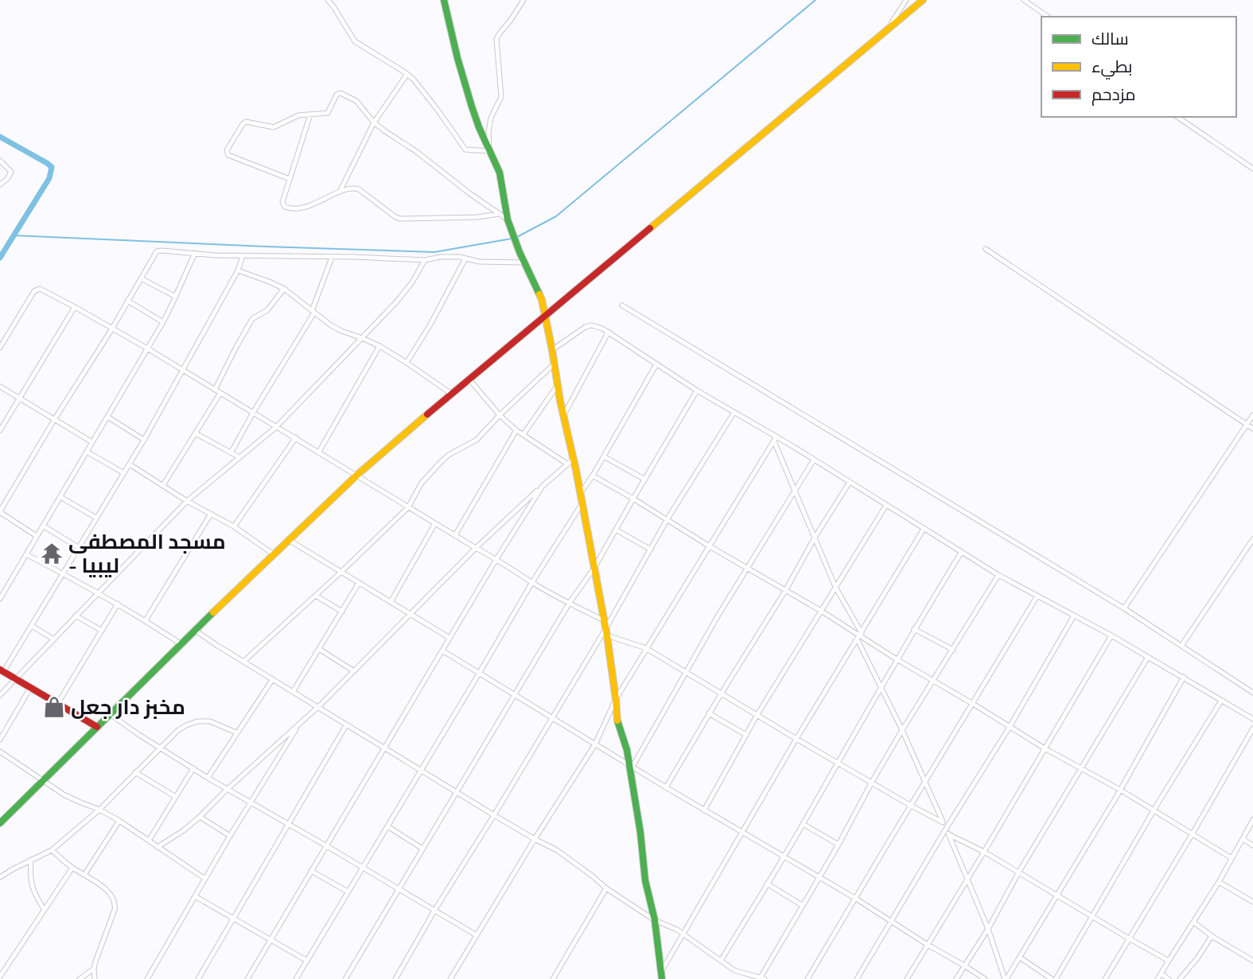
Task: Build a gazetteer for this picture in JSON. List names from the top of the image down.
{
  "places": {
    "temple": ["مسجد المصطفى - ليبيا"],
    "shop": ["مخبز دار جعل"]
  },
  "legend": ["سالك", "بطيء", "مزدحم"]
}
